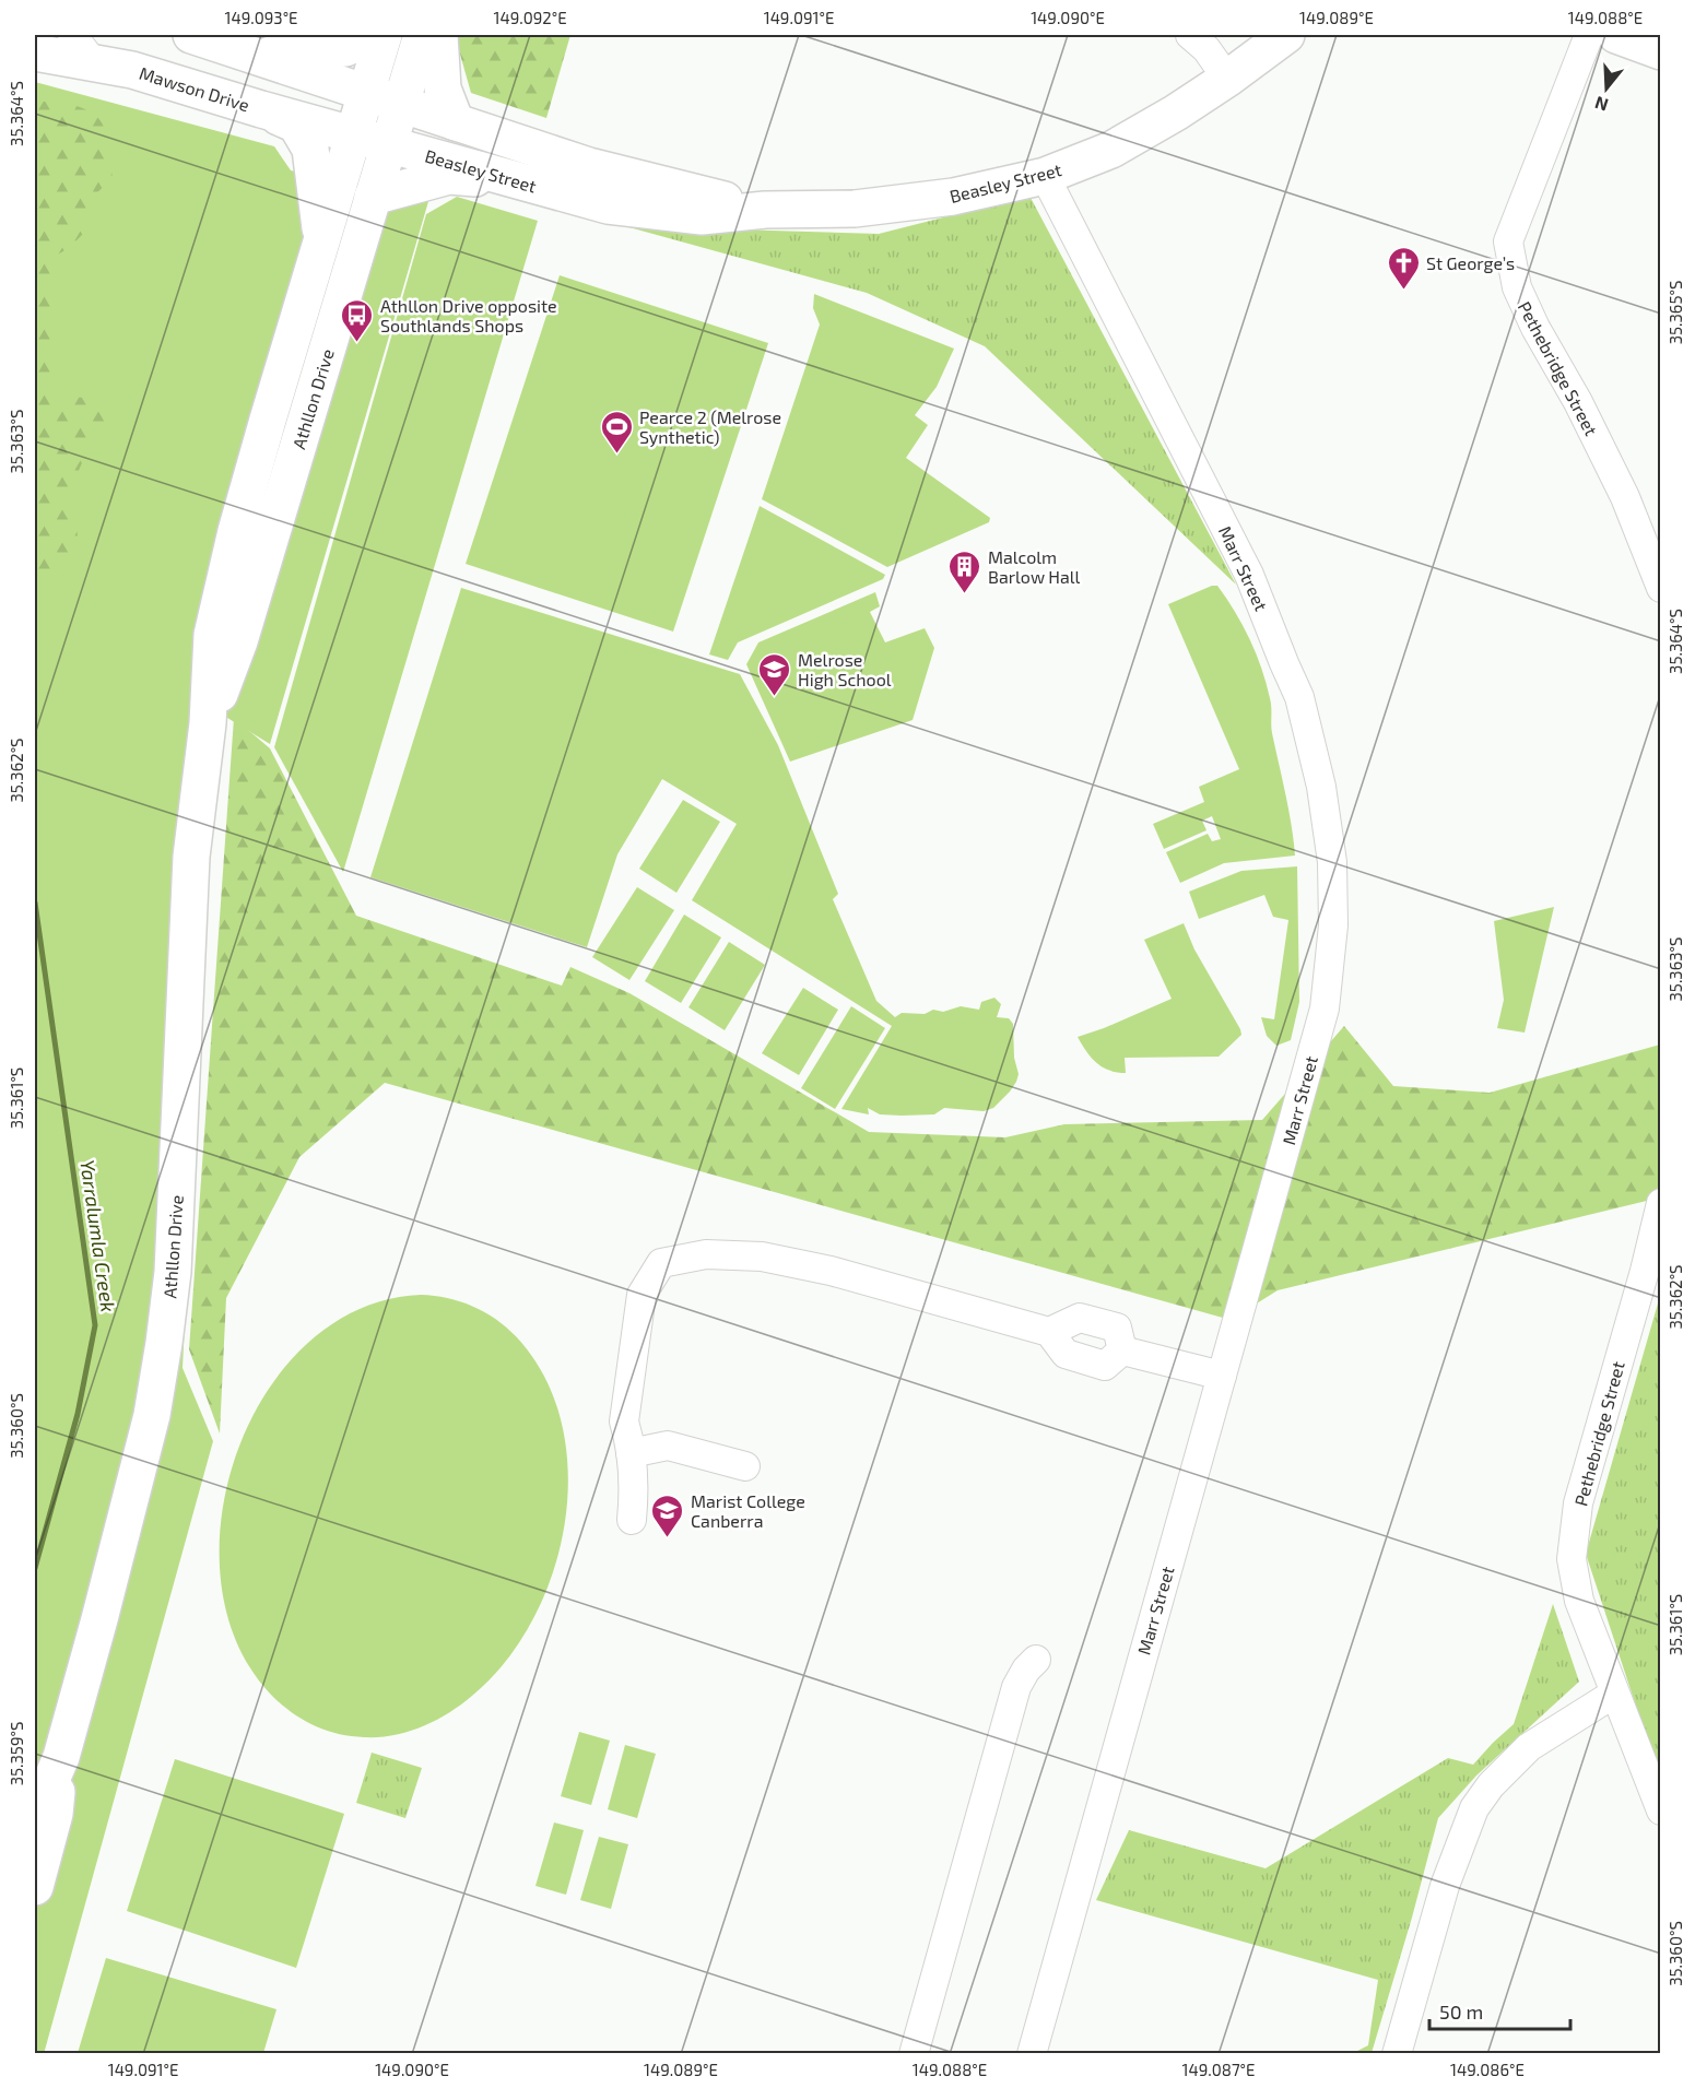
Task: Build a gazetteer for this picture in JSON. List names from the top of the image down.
{
  "streets": {
    "main road": ["Mawson Drive", "Beasley Street", "Athllon Drive"],
    "street": ["Pethebridge Street", "Marr Street"]
  },
  "crossings": [
    ["Mawson Drive", "Beasley Street"],
    ["Mawson Drive", "Athllon Drive"],
    ["Beasley Street", "Athllon Drive"],
    ["Beasley Street", "Marr Street"]
  ],
  "water": ["Yarralumla Creek"],
  "places": {
    "church": ["St George’s"],
    "bus stop": ["Athllon Drive opposite Southlands Shops"],
    "sports": ["Pearce 2 (Melrose Synthetic)"],
    "building": ["Malcolm Barlow Hall"],
    "school or university": ["Melrose High School", "Marist College Canberra"]
  },
  "scale_bar": "50 m",
  "north": "bottom",
  "coordinates": [
    "149.093°E",
    "149.092°E",
    "149.091°E",
    "149.090°E",
    "149.089°E",
    "149.088°E",
    "35.364°S",
    "35.365°S",
    "35.363°S",
    "35.362°S",
    "35.361°S",
    "35.360°S",
    "35.359°S",
    "149.087°E",
    "149.086°E"
  ]
}
